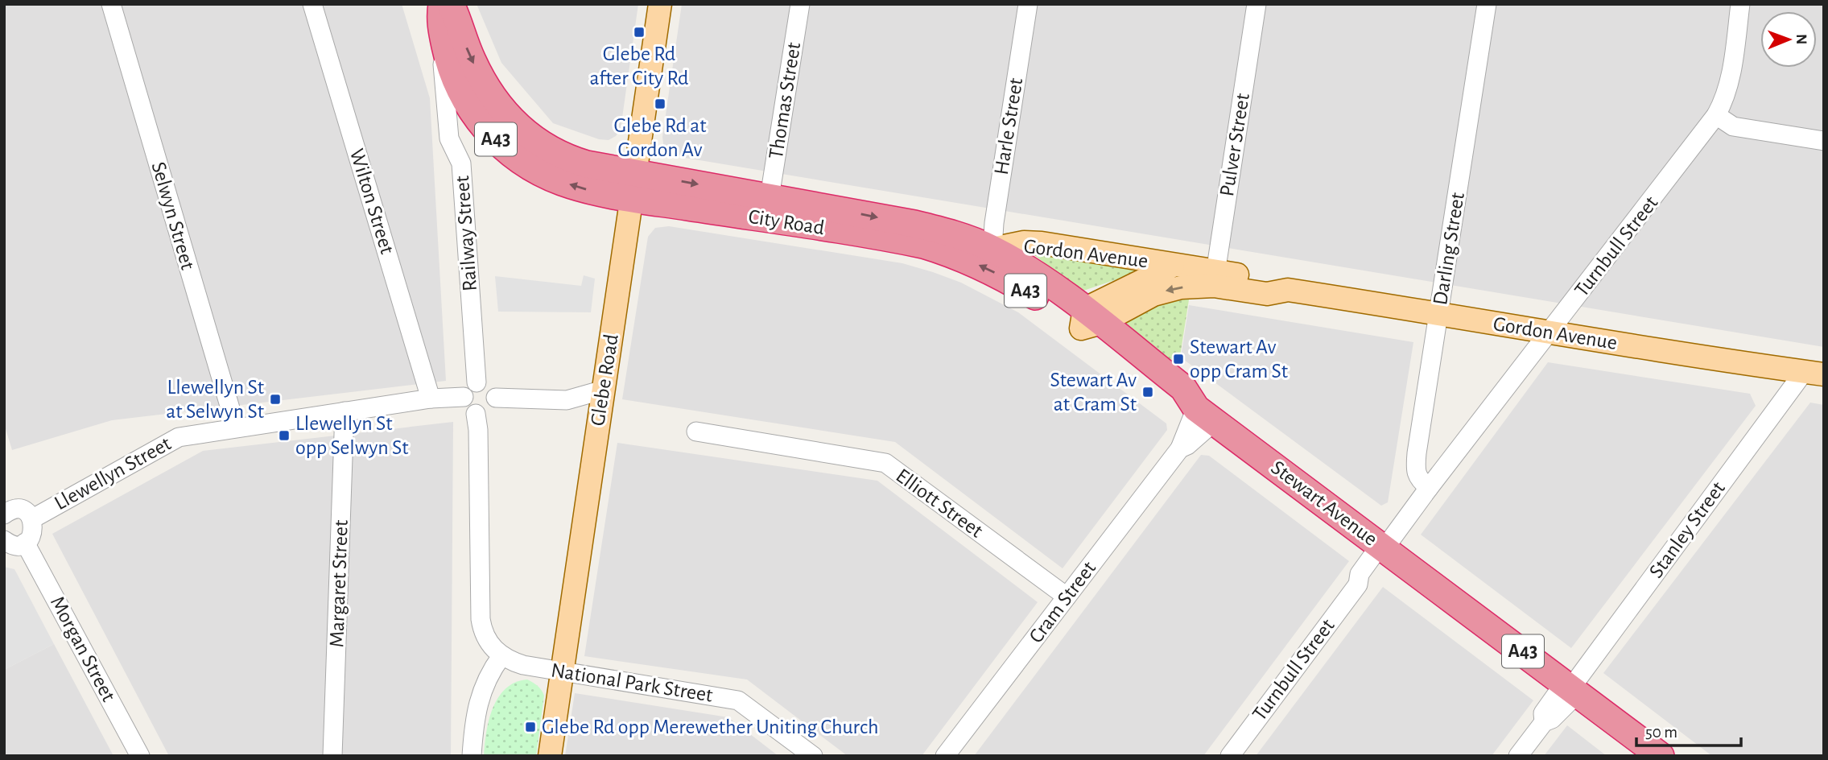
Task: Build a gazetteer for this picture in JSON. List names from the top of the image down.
{
  "streets": {
    "highway": [
      "A43",
      "City Road",
      "Gordon Avenue",
      "Stewart Avenue"
    ],
    "main road": ["Glebe Road"],
    "street": [
      "Thomas Street",
      "Harle Street",
      "Pulver Street",
      "Wilton Street",
      "Selwyn Street",
      "Railway Street",
      "Turnbull Street",
      "Darling Street",
      "Llewellyn Street",
      "Elliott Street",
      "Stanley Street",
      "Margaret Street",
      "Cram Street",
      "Morgan Street",
      "National Park Street"
    ]
  },
  "crossings": [
    ["Thomas Street", "Gordon Avenue"],
    ["Harle Street", "Gordon Avenue"],
    ["Harle Street", "Stewart Avenue"],
    ["Pulver Street", "Gordon Avenue"],
    ["Wilton Street", "Llewellyn Street"],
    ["Selwyn Street", "Llewellyn Street"],
    ["City Road", "Railway Street"],
    ["City Road", "Gordon Avenue"],
    ["City Road", "Glebe Road"],
    ["City Road", "Stewart Avenue"],
    ["Railway Street", "Llewellyn Street"],
    ["Turnbull Street", "Darling Street"],
    ["Turnbull Street", "Gordon Avenue"],
    ["Turnbull Street", "Stewart Avenue"],
    ["Darling Street", "Gordon Avenue"],
    ["Gordon Avenue", "Glebe Road"],
    ["Gordon Avenue", "Stewart Avenue"],
    ["Gordon Avenue", "Stanley Street"],
    ["Glebe Road", "National Park Street"],
    ["Llewellyn Street", "Margaret Street"],
    ["Elliott Street", "Cram Street"],
    ["Stewart Avenue", "Stanley Street"],
    ["Stewart Avenue", "Cram Street"]
  ],
  "one_way": ["City Road"],
  "places": {
    "transit": [
      "Glebe Rd after City Rd",
      "Glebe Rd at Gordon Av",
      "Stewart Av opp Cram St",
      "Stewart Av at Cram St",
      "Llewellyn St at Selwyn St",
      "Llewellyn St opp Selwyn St",
      "Glebe Rd opp Merewether Uniting Church"
    ]
  },
  "scale_bar": "50 m",
  "north": "right"
}
